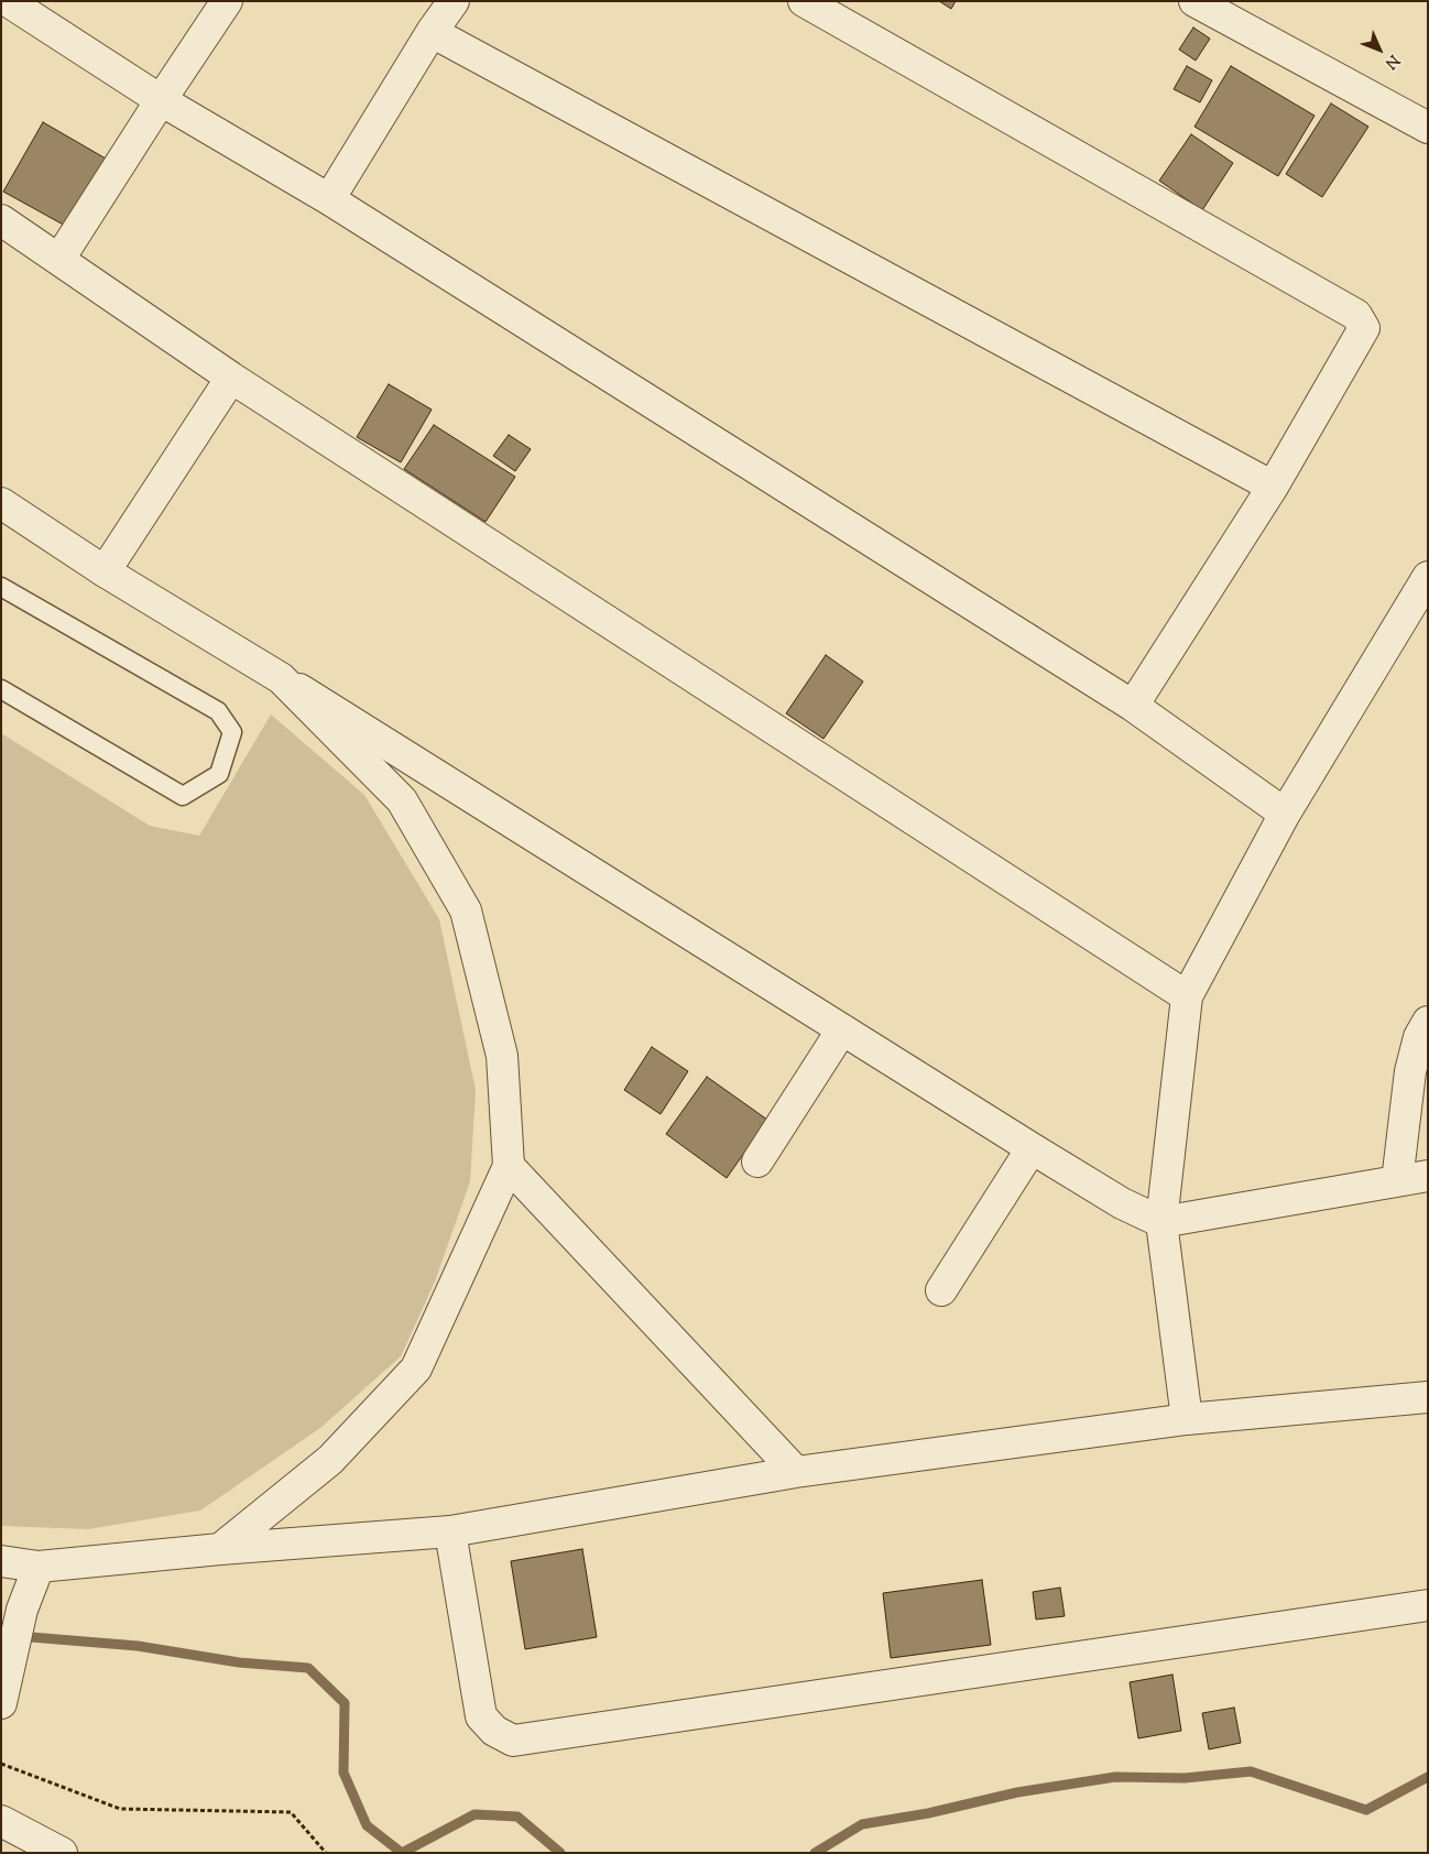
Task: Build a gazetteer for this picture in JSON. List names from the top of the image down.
{
  "north": "bottom right"
}
